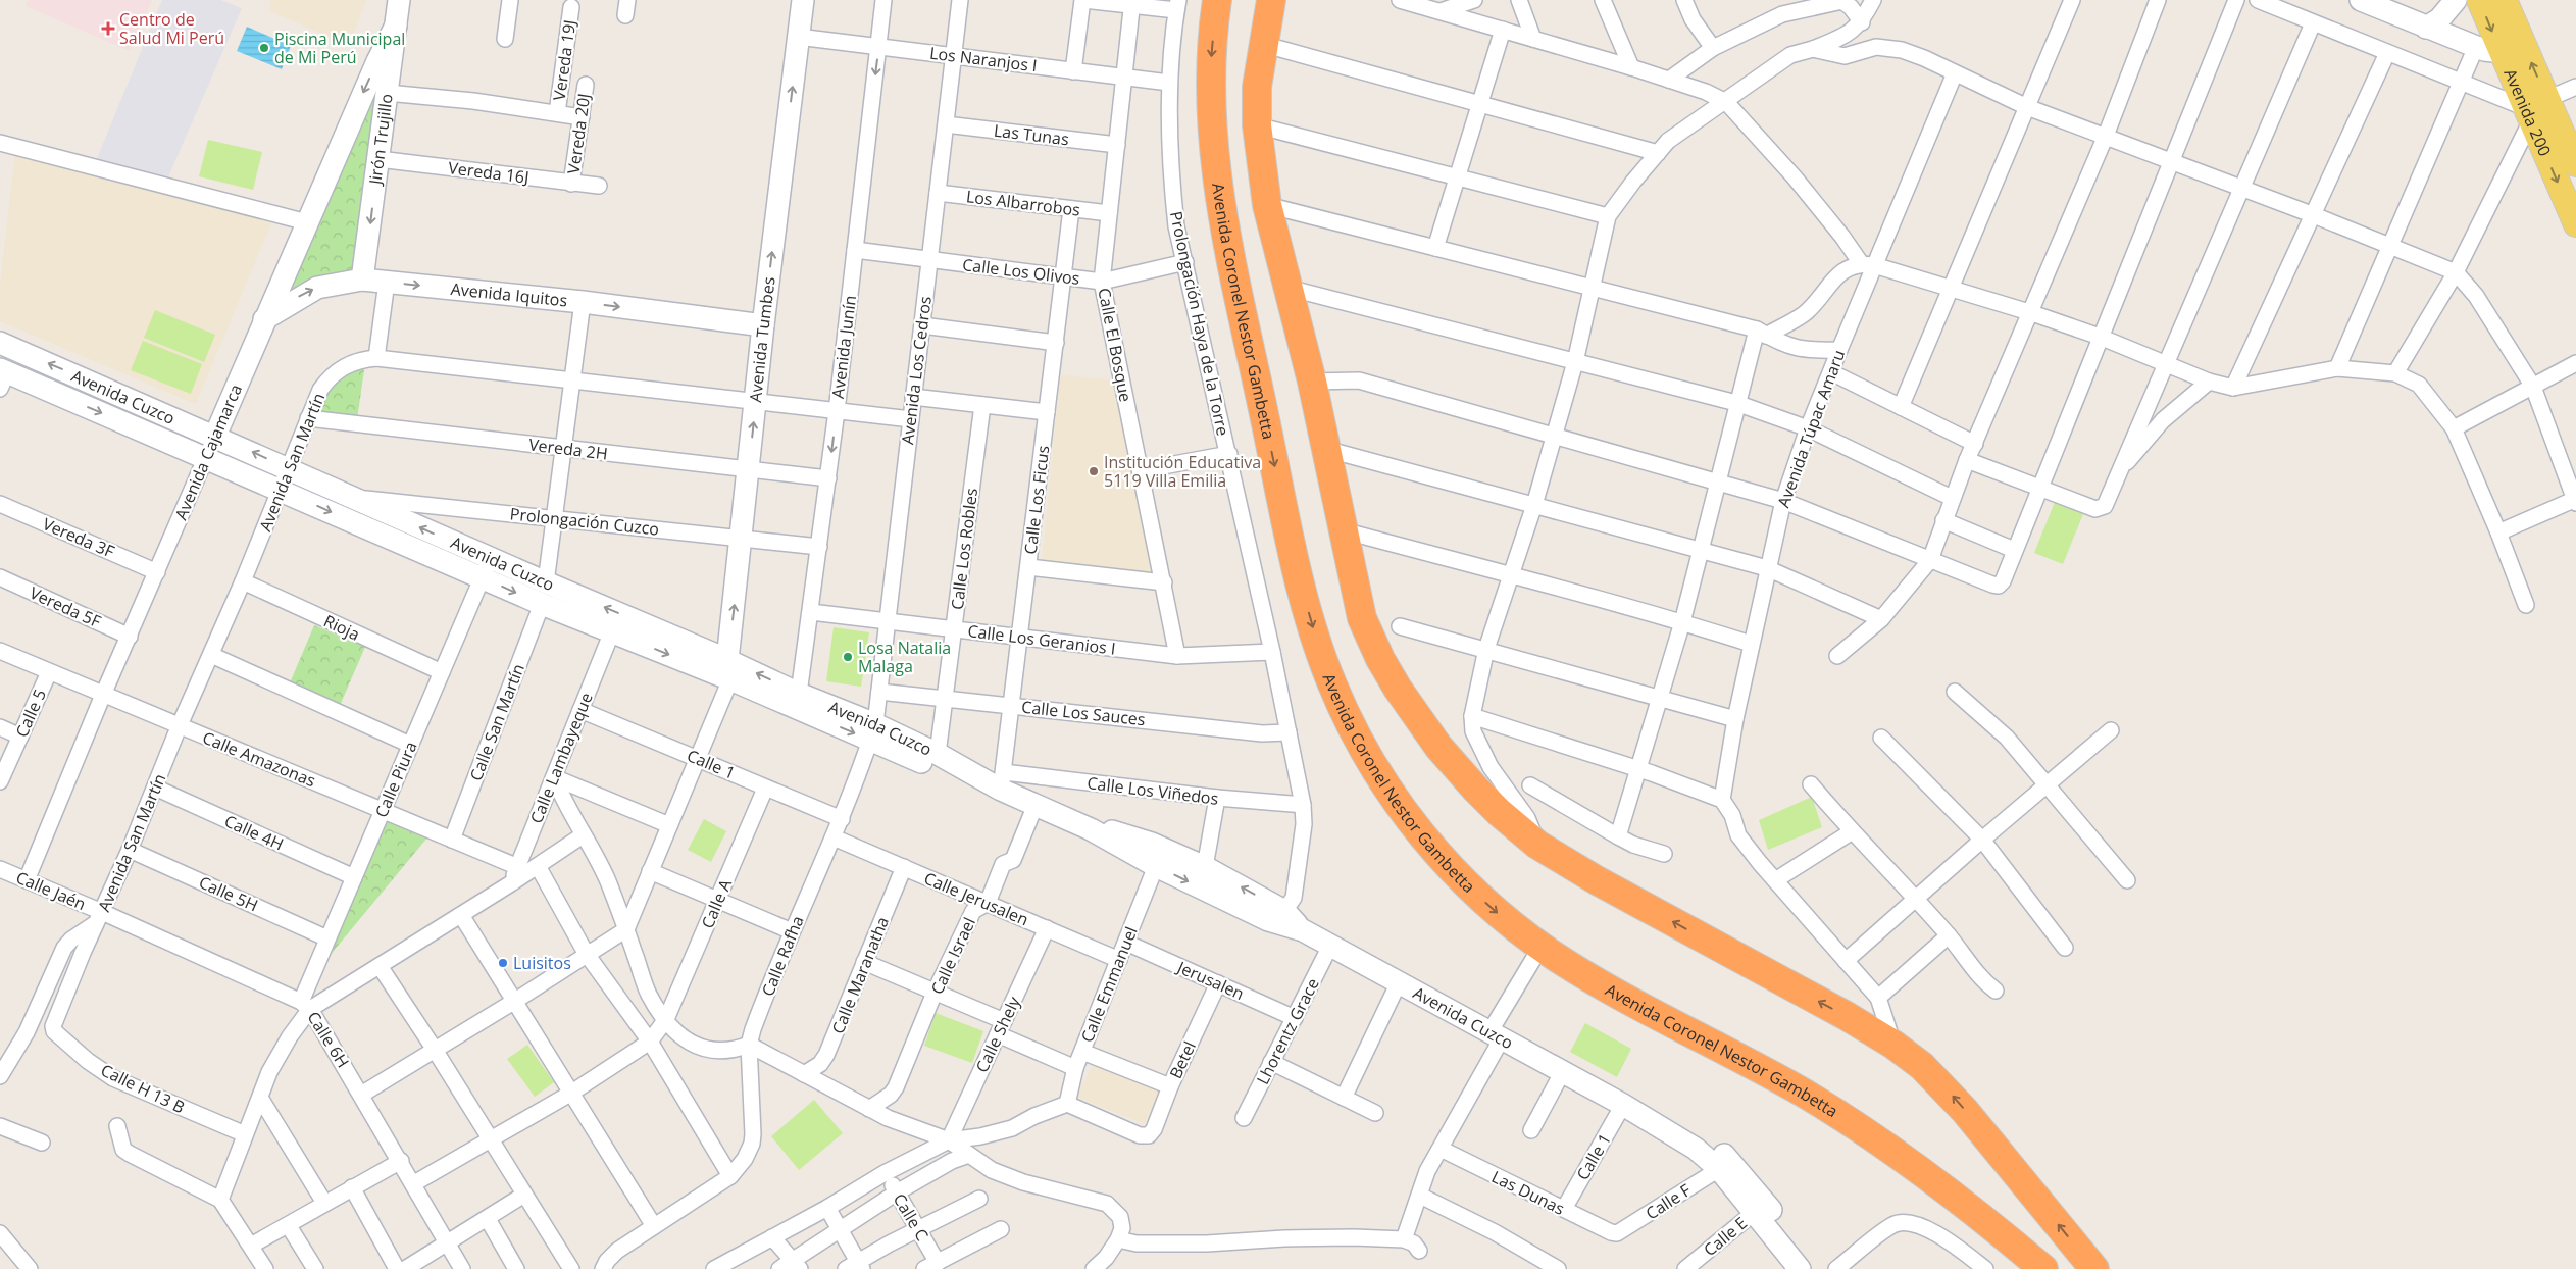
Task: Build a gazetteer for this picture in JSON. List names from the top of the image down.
{
  "streets": {
    "highway": ["Avenida Coronel Nestor Gambetta"],
    "main road": ["Avenida 200"],
    "street": [
      "Los Naranjos I",
      "Vereda 19J",
      "Vereda 20J",
      "Las Tunas",
      "Jirón Trujillo",
      "Vereda 16J",
      "Los Albarrobos",
      "Calle Los Olivos",
      "Avenida Iquitos",
      "Prolongación Haya de la Torre",
      "Avenida Tumbes",
      "Calle El Bosque",
      "Avenida Junín",
      "Avenida Los Cedros",
      "Avenida Cuzco",
      "Avenida Túpac Amaru",
      "Vereda 2H",
      "Avenida Cajamarca",
      "Avenida San Martín",
      "Calle Los Ficus",
      "Prolongación Cuzco",
      "Vereda 3F",
      "Calle Los Robles",
      "Vereda 5F",
      "Rioja",
      "Calle Los Geranios I",
      "Calle 5",
      "Calle Los Sauces",
      "Calle San Martín",
      "Calle Lambayeque",
      "Calle Amazonas",
      "Calle 1",
      "Calle Piura",
      "Calle Los Viñedos",
      "Calle 4H",
      "Calle Jaén",
      "Calle 5H",
      "Calle Jerusalen",
      "Calle A",
      "Calle Rafha",
      "Calle Israel",
      "Calle Maranatha",
      "Jerusalen",
      "Calle Emmanuel",
      "Lhorentz Grace",
      "Calle Shely",
      "Calle 6H",
      "Betel",
      "Calle H 13 B",
      "Las Dunas",
      "Calle F",
      "Calle C",
      "Calle E"
    ]
  },
  "crossings": [
    ["Los Naranjos I", "Prolongación Haya de la Torre"],
    ["Los Naranjos I", "Avenida Tumbes"],
    ["Los Naranjos I", "Calle El Bosque"],
    ["Los Naranjos I", "Avenida Junín"],
    ["Los Naranjos I", "Avenida Los Cedros"],
    ["Vereda 20J", "Vereda 16J"],
    ["Las Tunas", "Calle El Bosque"],
    ["Las Tunas", "Avenida Los Cedros"],
    ["Jirón Trujillo", "Vereda 16J"],
    ["Jirón Trujillo", "Avenida Iquitos"],
    ["Jirón Trujillo", "Avenida Cajamarca"],
    ["Los Albarrobos", "Calle El Bosque"],
    ["Los Albarrobos", "Avenida Los Cedros"],
    ["Los Albarrobos", "Calle Los Ficus"],
    ["Calle Los Olivos", "Prolongación Haya de la Torre"],
    ["Calle Los Olivos", "Calle El Bosque"],
    ["Calle Los Olivos", "Avenida Junín"],
    ["Calle Los Olivos", "Avenida Los Cedros"],
    ["Calle Los Olivos", "Calle Los Ficus"],
    ["Avenida Iquitos", "Avenida Tumbes"],
    ["Avenida Iquitos", "Avenida Cajamarca"],
    ["Prolongación Haya de la Torre", "Avenida Cuzco"],
    ["Prolongación Haya de la Torre", "Calle Los Geranios I"],
    ["Prolongación Haya de la Torre", "Calle Los Sauces"],
    ["Prolongación Haya de la Torre", "Calle Los Viñedos"],
    ["Avenida Tumbes", "Avenida Cuzco"],
    ["Avenida Tumbes", "Vereda 2H"],
    ["Avenida Tumbes", "Avenida San Martín"],
    ["Avenida Tumbes", "Prolongación Cuzco"],
    ["Calle El Bosque", "Calle Los Geranios I"],
    ["Avenida Junín", "Avenida Cuzco"],
    ["Avenida Junín", "Vereda 2H"],
    ["Avenida Junín", "Avenida San Martín"],
    ["Avenida Junín", "Prolongación Cuzco"],
    ["Avenida Junín", "Calle Los Geranios I"],
    ["Avenida Los Cedros", "Avenida Cuzco"],
    ["Avenida Los Cedros", "Avenida San Martín"],
    ["Avenida Los Cedros", "Calle Los Geranios I"],
    ["Avenida Los Cedros", "Calle Los Sauces"],
    ["Avenida Los Cedros", "Calle Rafha"],
    ["Avenida Cuzco", "Avenida Cajamarca"],
    ["Avenida Cuzco", "Avenida San Martín"],
    ["Avenida Cuzco", "Calle Los Ficus"],
    ["Avenida Cuzco", "Prolongación Cuzco"],
    ["Avenida Cuzco", "Calle Los Robles"],
    ["Avenida Cuzco", "Calle San Martín"],
    ["Avenida Cuzco", "Calle Lambayeque"],
    ["Avenida Cuzco", "Calle 1"],
    ["Avenida Cuzco", "Calle Piura"],
    ["Avenida Cuzco", "Calle Los Viñedos"],
    ["Avenida Cuzco", "Calle Rafha"],
    ["Avenida Cuzco", "Calle Israel"],
    ["Avenida Cuzco", "Calle Emmanuel"],
    ["Avenida Cuzco", "Lhorentz Grace"],
    ["Avenida Cuzco", "Calle F"],
    ["Avenida Cuzco", "Calle E"],
    ["Vereda 2H", "Avenida San Martín"],
    ["Avenida Cajamarca", "Vereda 3F"],
    ["Avenida Cajamarca", "Vereda 5F"],
    ["Avenida Cajamarca", "Calle Amazonas"],
    ["Avenida Cajamarca", "Calle Jaén"],
    ["Avenida San Martín", "Rioja"],
    ["Avenida San Martín", "Calle Amazonas"],
    ["Avenida San Martín", "Calle 4H"],
    ["Avenida San Martín", "Calle Jaén"],
    ["Avenida San Martín", "Calle 5H"],
    ["Avenida San Martín", "Calle 6H"],
    ["Avenida San Martín", "Calle H 13 B"],
    ["Calle Los Ficus", "Calle Los Geranios I"],
    ["Calle Los Ficus", "Calle Los Sauces"],
    ["Calle Los Ficus", "Calle Los Viñedos"],
    ["Calle Los Robles", "Calle Los Geranios I"],
    ["Calle Los Robles", "Calle Los Sauces"],
    ["Rioja", "Calle Piura"],
    ["Calle 5", "Calle Amazonas"],
    ["Calle San Martín", "Calle Amazonas"],
    ["Calle Lambayeque", "Calle Amazonas"],
    ["Calle Lambayeque", "Calle 1"],
    ["Calle Amazonas", "Calle Piura"],
    ["Calle 1", "Calle A"],
    ["Calle 1", "Calle Rafha"],
    ["Calle 1", "Las Dunas"],
    ["Calle Piura", "Calle 4H"],
    ["Calle Piura", "Calle 5H"],
    ["Calle Piura", "Calle 6H"],
    ["Calle Jaén", "Calle 6H"],
    ["Calle Jerusalen", "Calle Rafha"],
    ["Calle Jerusalen", "Calle Israel"],
    ["Calle Jerusalen", "Calle Maranatha"],
    ["Calle Jerusalen", "Calle Emmanuel"],
    ["Calle Jerusalen", "Calle Shely"],
    ["Jerusalen", "Calle Emmanuel"],
    ["Jerusalen", "Lhorentz Grace"],
    ["Jerusalen", "Betel"],
    ["Calle Emmanuel", "Betel"],
    ["Las Dunas", "Calle F"]
  ],
  "one_way": ["Jirón Trujillo", "Avenida Tumbes", "Avenida Junín"],
  "places": {
    "health": ["Centro de Salud Mi Perú"],
    "other": [
      "Piscina Municipal de Mi Perú",
      "Institución Educativa 5119 Villa Emilia",
      "Losa Natalia Malaga",
      "Luisitos"
    ]
  }
}
